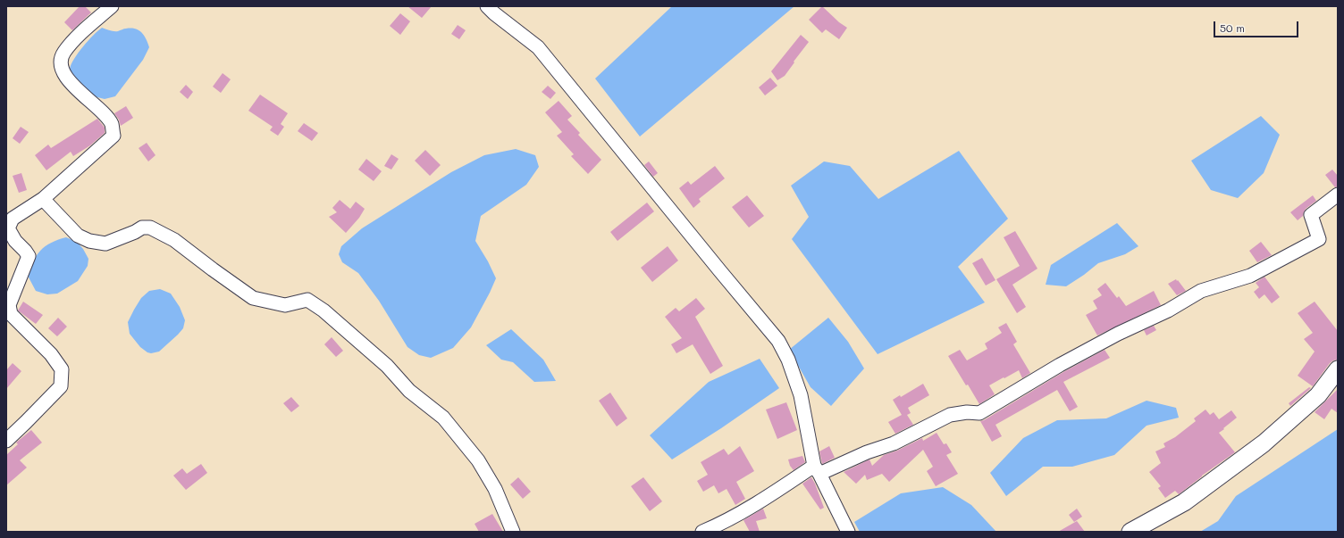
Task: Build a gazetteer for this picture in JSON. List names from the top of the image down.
{
  "scale_bar": "50 m"
}
